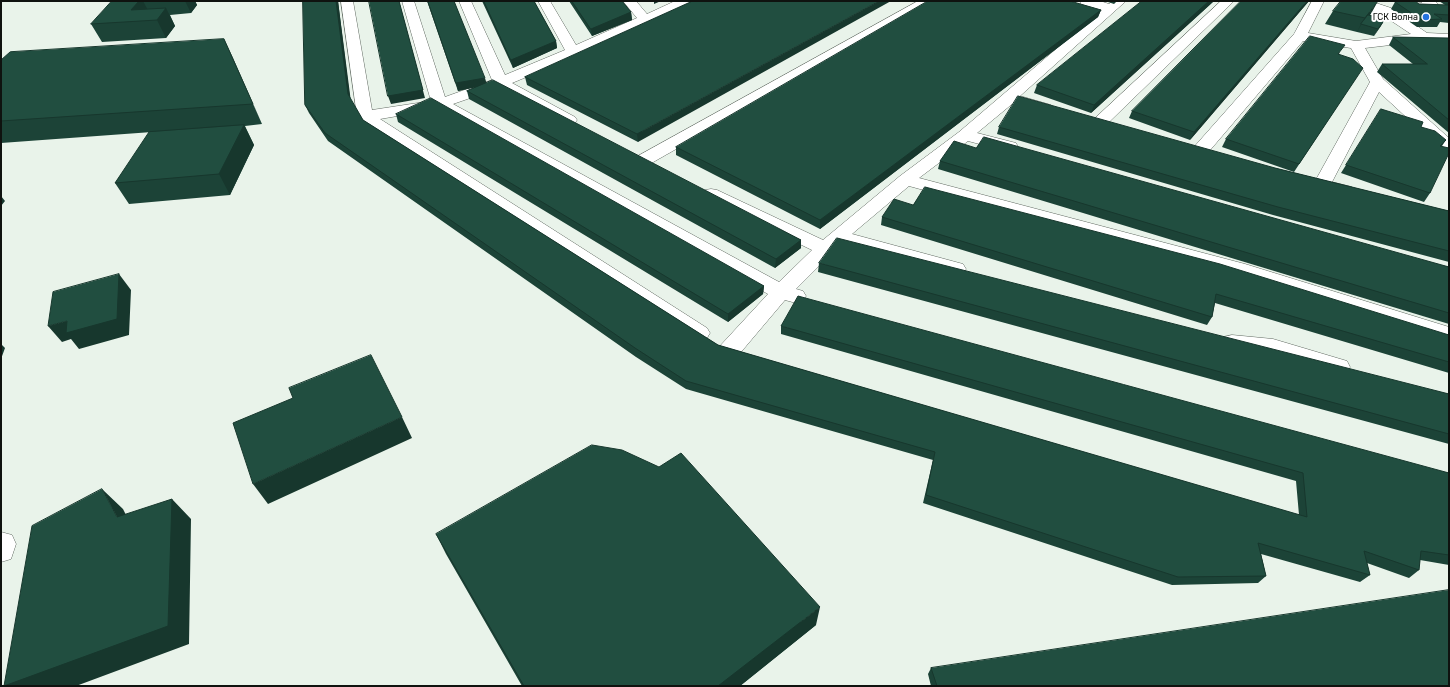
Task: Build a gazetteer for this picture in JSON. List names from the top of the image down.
{
  "places": ["ГСК Волна"]
}
